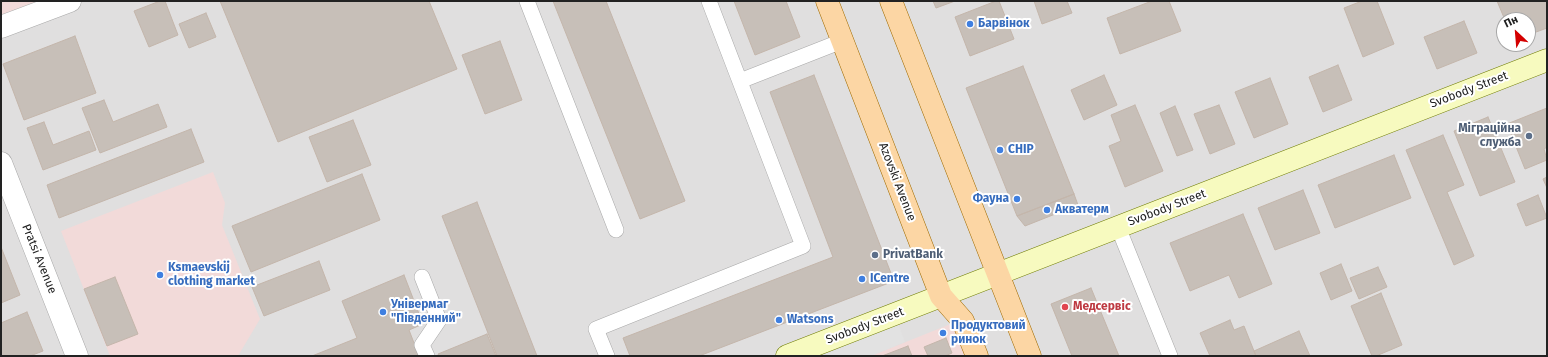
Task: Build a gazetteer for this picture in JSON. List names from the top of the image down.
{
  "streets": {
    "main road": ["Svobody Street", "Azovski Avenue"],
    "street": ["Pratsi Avenue"]
  },
  "crossings": [
    ["Svobody Street", "Azovski Avenue"]
  ],
  "places": [
    "Барвінок",
    "Міграційна служба",
    "CHIP",
    "Фауна",
    "Акватерм",
    "PrivatBank",
    "Ksmaevskij clothing market",
    "ICentre",
    "Медсервіс",
    "Універмаг \"Південний\"",
    "Watsons",
    "Продуктовий ринок"
  ],
  "north": "top left"
}
